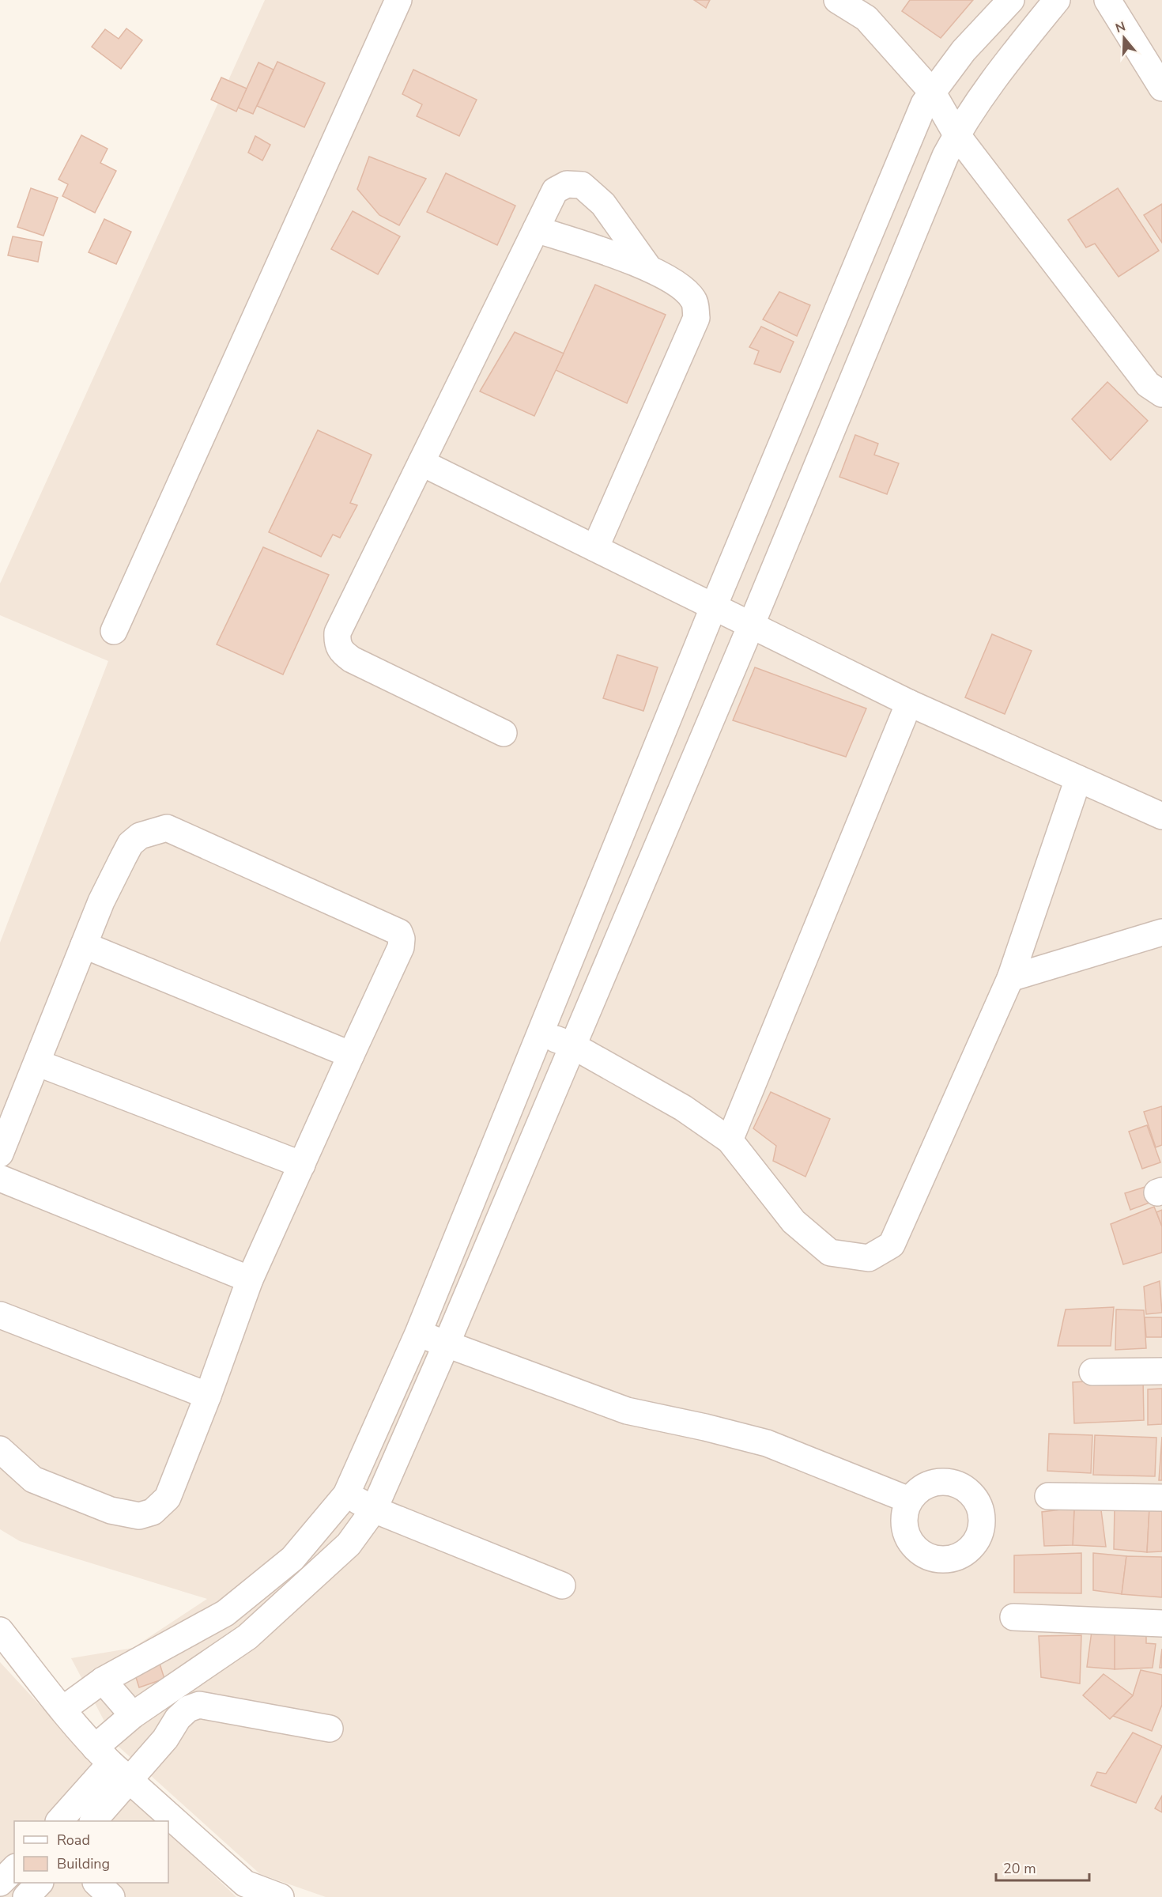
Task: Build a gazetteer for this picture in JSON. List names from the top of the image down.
{
  "legend": ["Road", "Building"],
  "scale_bar": "20 m",
  "north": "top"
}
